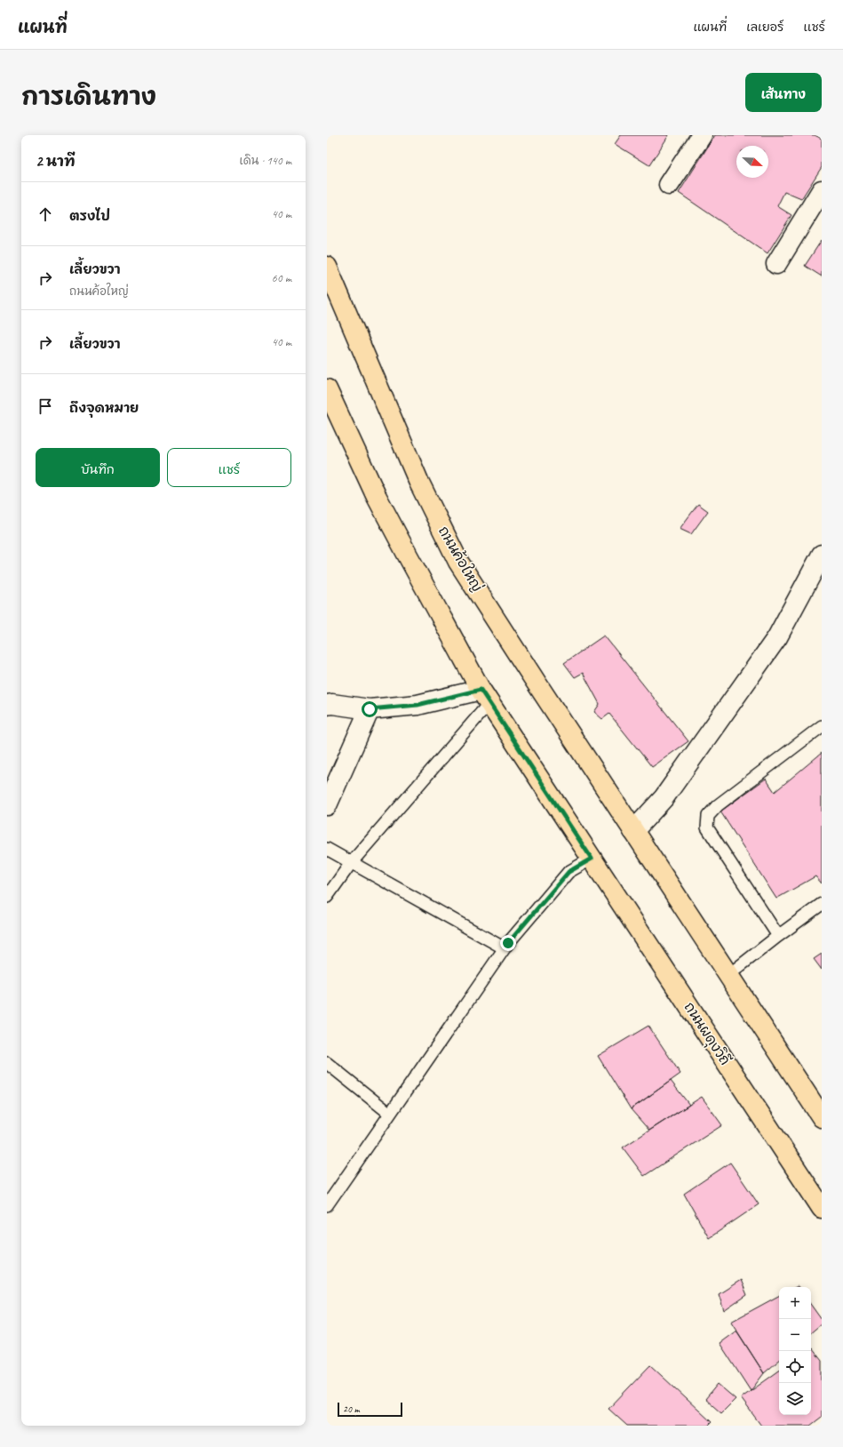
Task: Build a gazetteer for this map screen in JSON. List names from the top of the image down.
{
  "streets": {
    "main road": ["ถนนค้อใหญ่", "ถนนผดุงวิถี"]
  },
  "scale_bar": "20 m",
  "north": "bottom right",
  "page": {
    "header": "แผนที่",
    "nav": ["แผนที่", "เลเยอร์", "แชร์"],
    "title": "การเดินทาง",
    "buttons": [
      "เส้นทาง",
      ["บันทึก", "แชร์"]
    ],
    "heading": ["2 นาที", "เดิน · 140 m"],
    "list": [
      ["ตรงไป", "40 m"],
      ["เลี้ยวขวา", "ถนนค้อใหญ่", "60 m"],
      ["เลี้ยวขวา", "40 m"],
      "ถึงจุดหมาย"
    ],
    "map_buttons": ["+", "−"],
    "scale": "20 m"
  }
}
